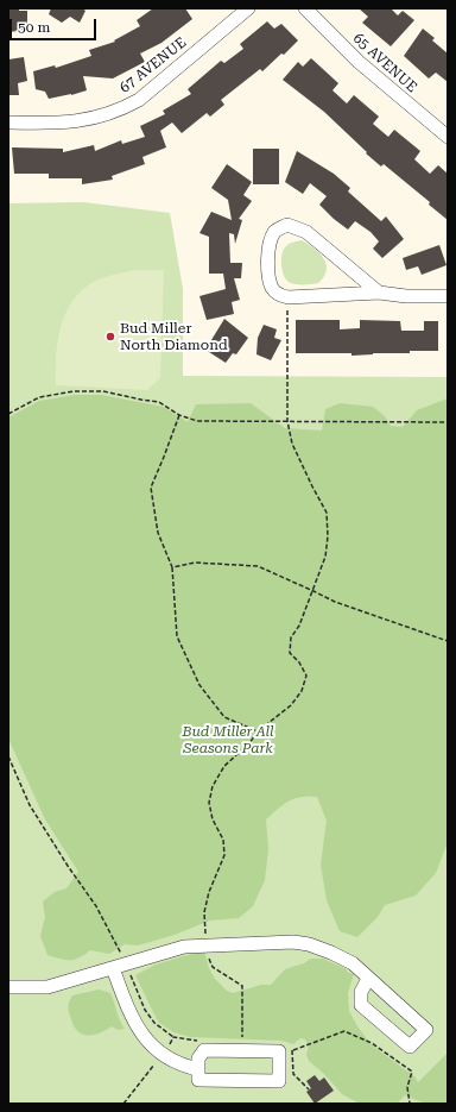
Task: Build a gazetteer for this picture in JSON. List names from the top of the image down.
{
  "streets": {
    "street": ["65 AVENUE", "67 AVENUE"]
  },
  "parks": ["Bud Miller All Seasons Park"],
  "places": ["Bud Miller North Diamond"],
  "scale_bar": "50 m"
}
